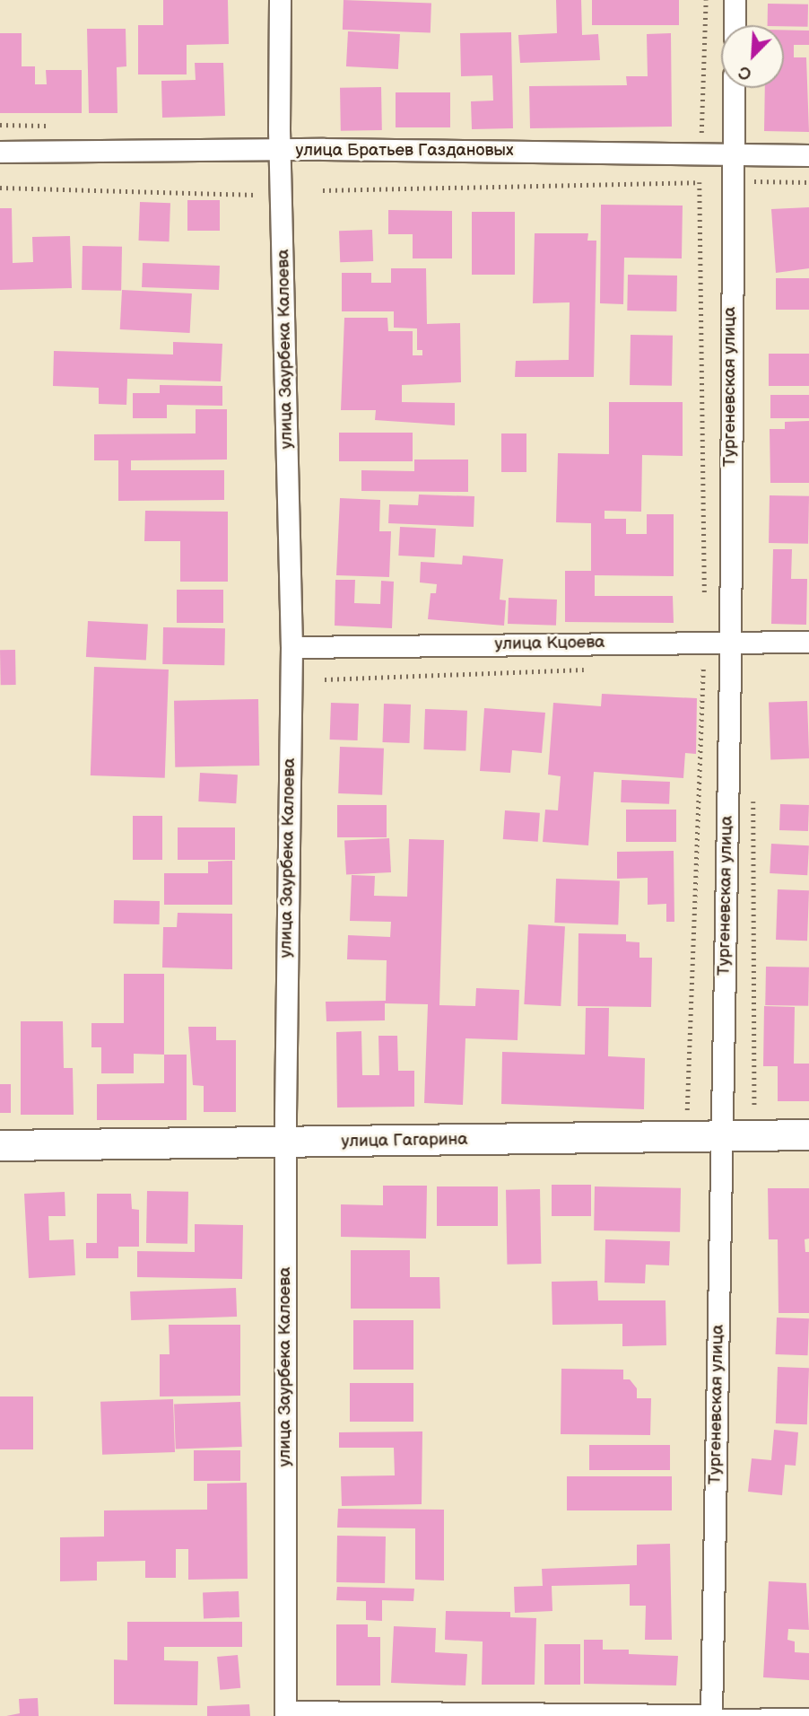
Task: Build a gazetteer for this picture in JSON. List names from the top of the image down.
{
  "streets": {
    "street": [
      "улица Братьев Газдановых",
      "улица Заурбека Калоева",
      "Тургеневская улица",
      "улица Кцоева",
      "улица Гагарина"
    ]
  },
  "crossings": [
    ["улица Братьев Газдановых", "улица Заурбека Калоева"],
    ["улица Братьев Газдановых", "Тургеневская улица"],
    ["улица Заурбека Калоева", "улица Кцоева"],
    ["улица Заурбека Калоева", "улица Гагарина"],
    ["Тургеневская улица", "улица Кцоева"],
    ["Тургеневская улица", "улица Гагарина"]
  ],
  "north": "bottom left"
}
